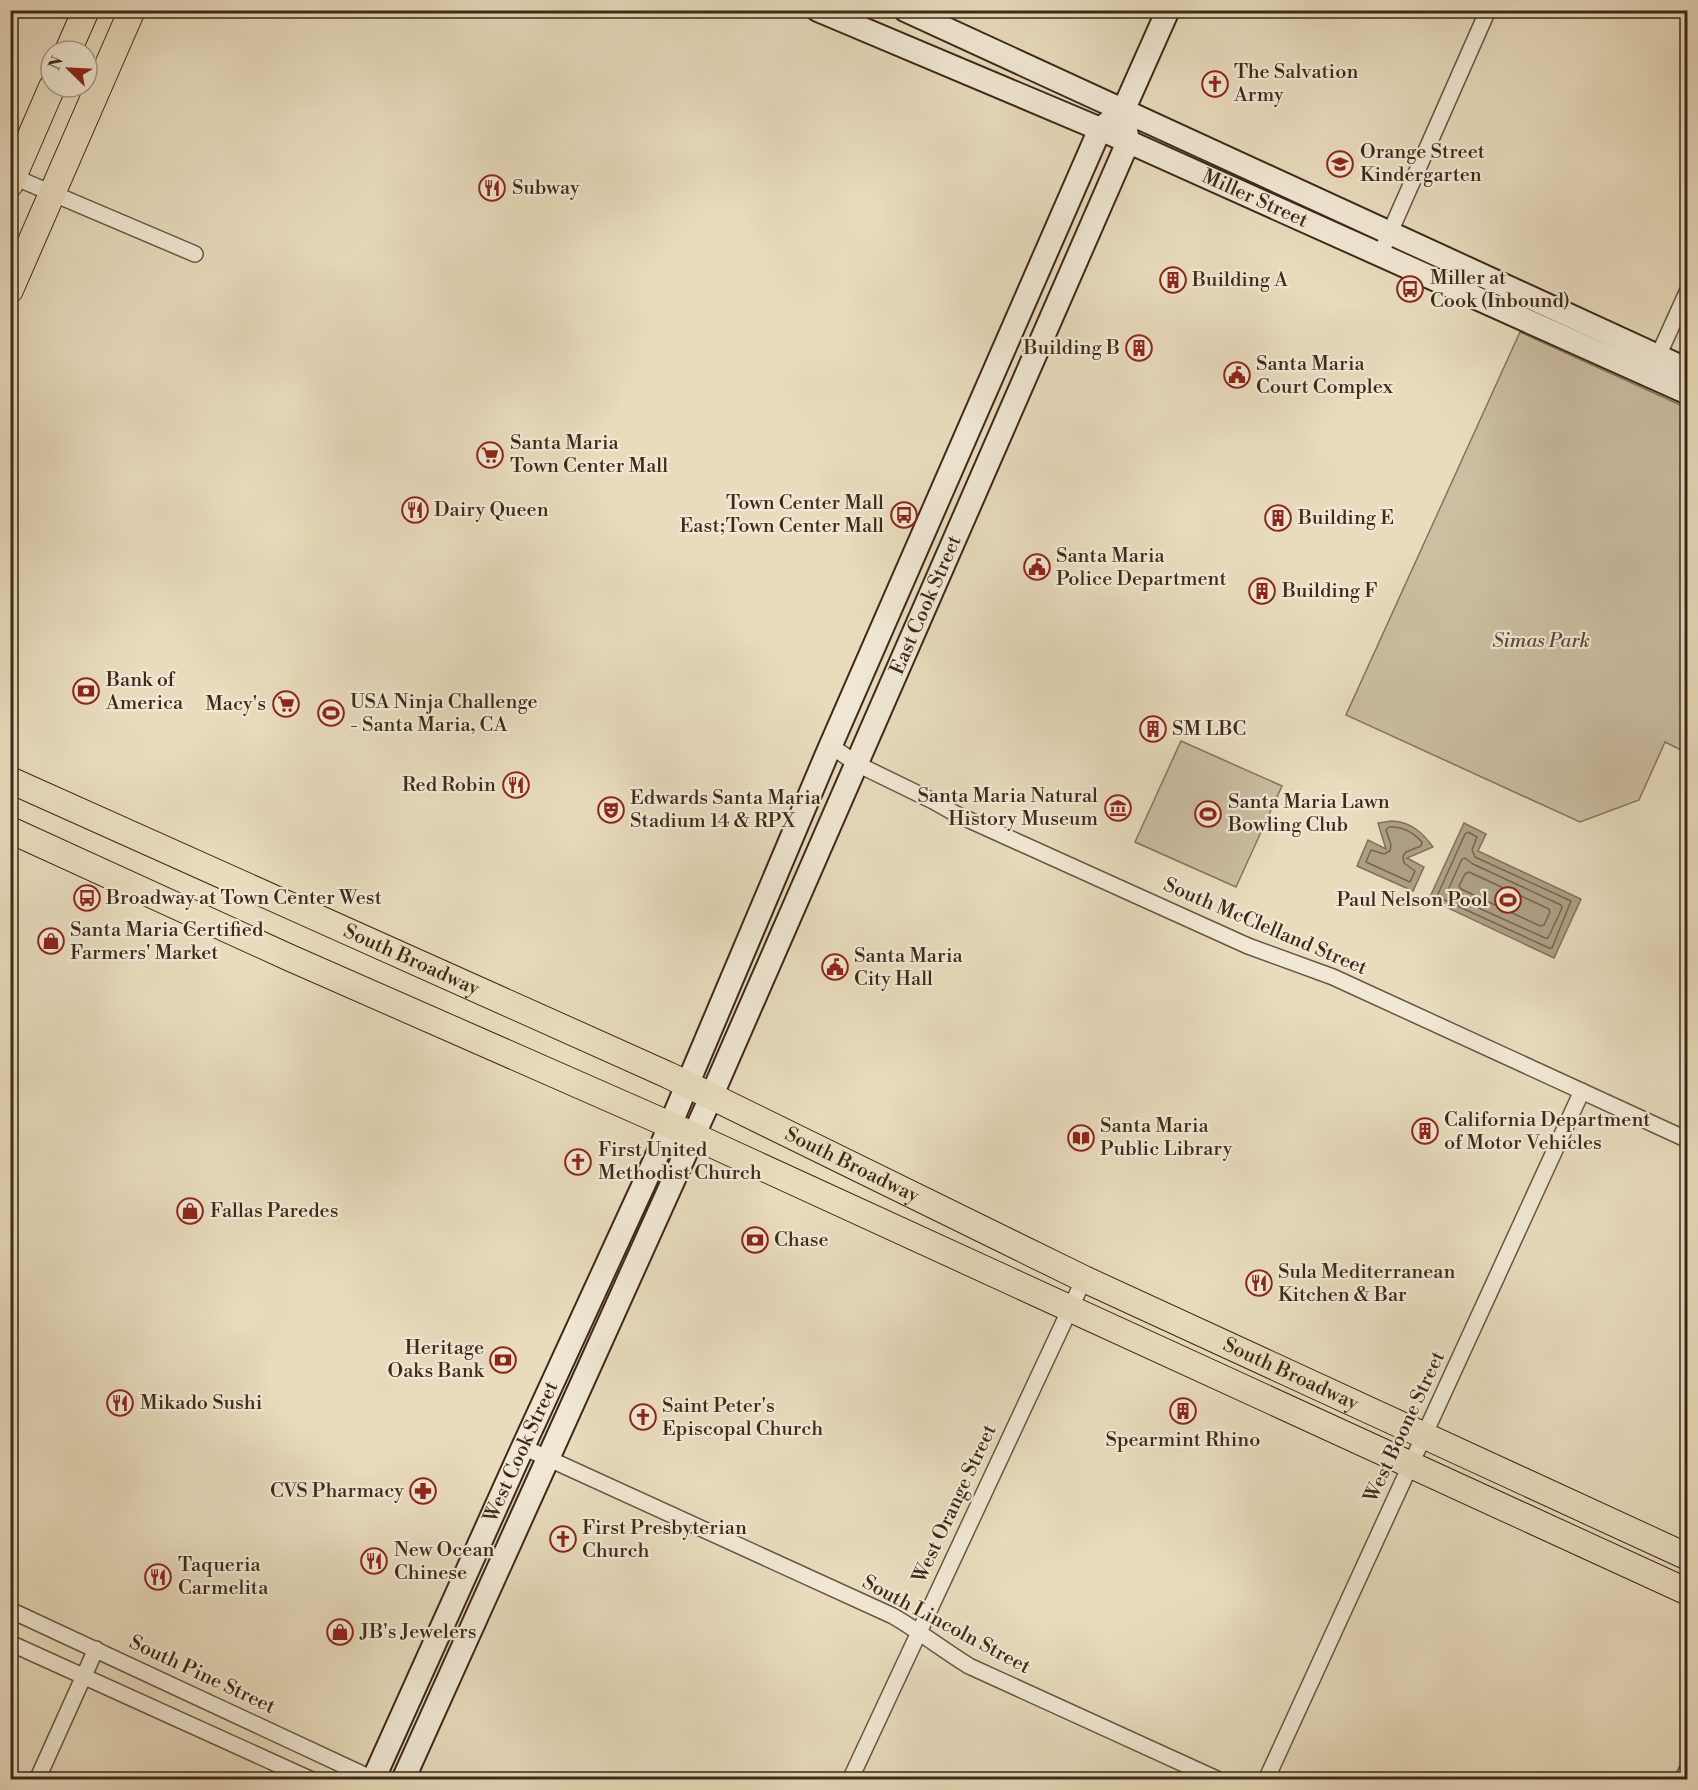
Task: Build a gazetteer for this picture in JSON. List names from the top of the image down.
{
  "streets": {
    "main road": ["South Broadway"],
    "street": [
      "Miller Street",
      "East Cook Street",
      "South McClelland Street",
      "West Boone Street",
      "West Cook Street",
      "West Orange Street",
      "South Lincoln Street",
      "South Pine Street"
    ]
  },
  "crossings": [
    ["Miller Street", "East Cook Street"],
    ["East Cook Street", "South McClelland Street"],
    ["East Cook Street", "South Broadway"],
    ["East Cook Street", "West Cook Street"],
    ["South McClelland Street", "West Boone Street"],
    ["South Broadway", "West Boone Street"],
    ["South Broadway", "West Cook Street"],
    ["South Broadway", "West Orange Street"],
    ["West Cook Street", "South Lincoln Street"],
    ["West Cook Street", "South Pine Street"],
    ["West Orange Street", "South Lincoln Street"]
  ],
  "parks": ["Simas Park"],
  "places": {
    "church": [
      "The Salvation Army",
      "First United Methodist Church",
      "Saint Peter's Episcopal Church",
      "First Presbyterian Church"
    ],
    "school or university": ["Orange Street Kindergarten"],
    "restaurant": [
      "Subway",
      "Dairy Queen",
      "Red Robin",
      "Sula Mediterranean Kitchen & Bar",
      "Mikado Sushi",
      "New Ocean Chinese",
      "Taqueria Carmelita"
    ],
    "building": [
      "Building A",
      "Building B",
      "Building E",
      "Building F",
      "SM LBC",
      "California Department of Motor Vehicles",
      "Spearmint Rhino"
    ],
    "bus stop": ["Miller at Cook (Inbound)", "Town Center Mall East;Town Center Mall", "Broadway at Town Center West"],
    "public building": ["Santa Maria Court Complex", "Santa Maria Police Department", "Santa Maria City Hall"],
    "supermarket": ["Santa Maria Town Center Mall", "Macy's"],
    "bank": ["Bank of America", "Chase", "Heritage Oaks Bank"],
    "sports": ["USA Ninja Challenge - Santa Maria, CA", "Santa Maria Lawn Bowling Club", "Paul Nelson Pool"],
    "museum": ["Santa Maria Natural History Museum"],
    "theatre": ["Edwards Santa Maria Stadium 14 & RPX"],
    "shop": ["Santa Maria Certified Farmers' Market", "Fallas Paredes", "JB's Jewelers"],
    "library": ["Santa Maria Public Library"],
    "pharmacy": ["CVS Pharmacy"]
  },
  "north": "top left"
}
